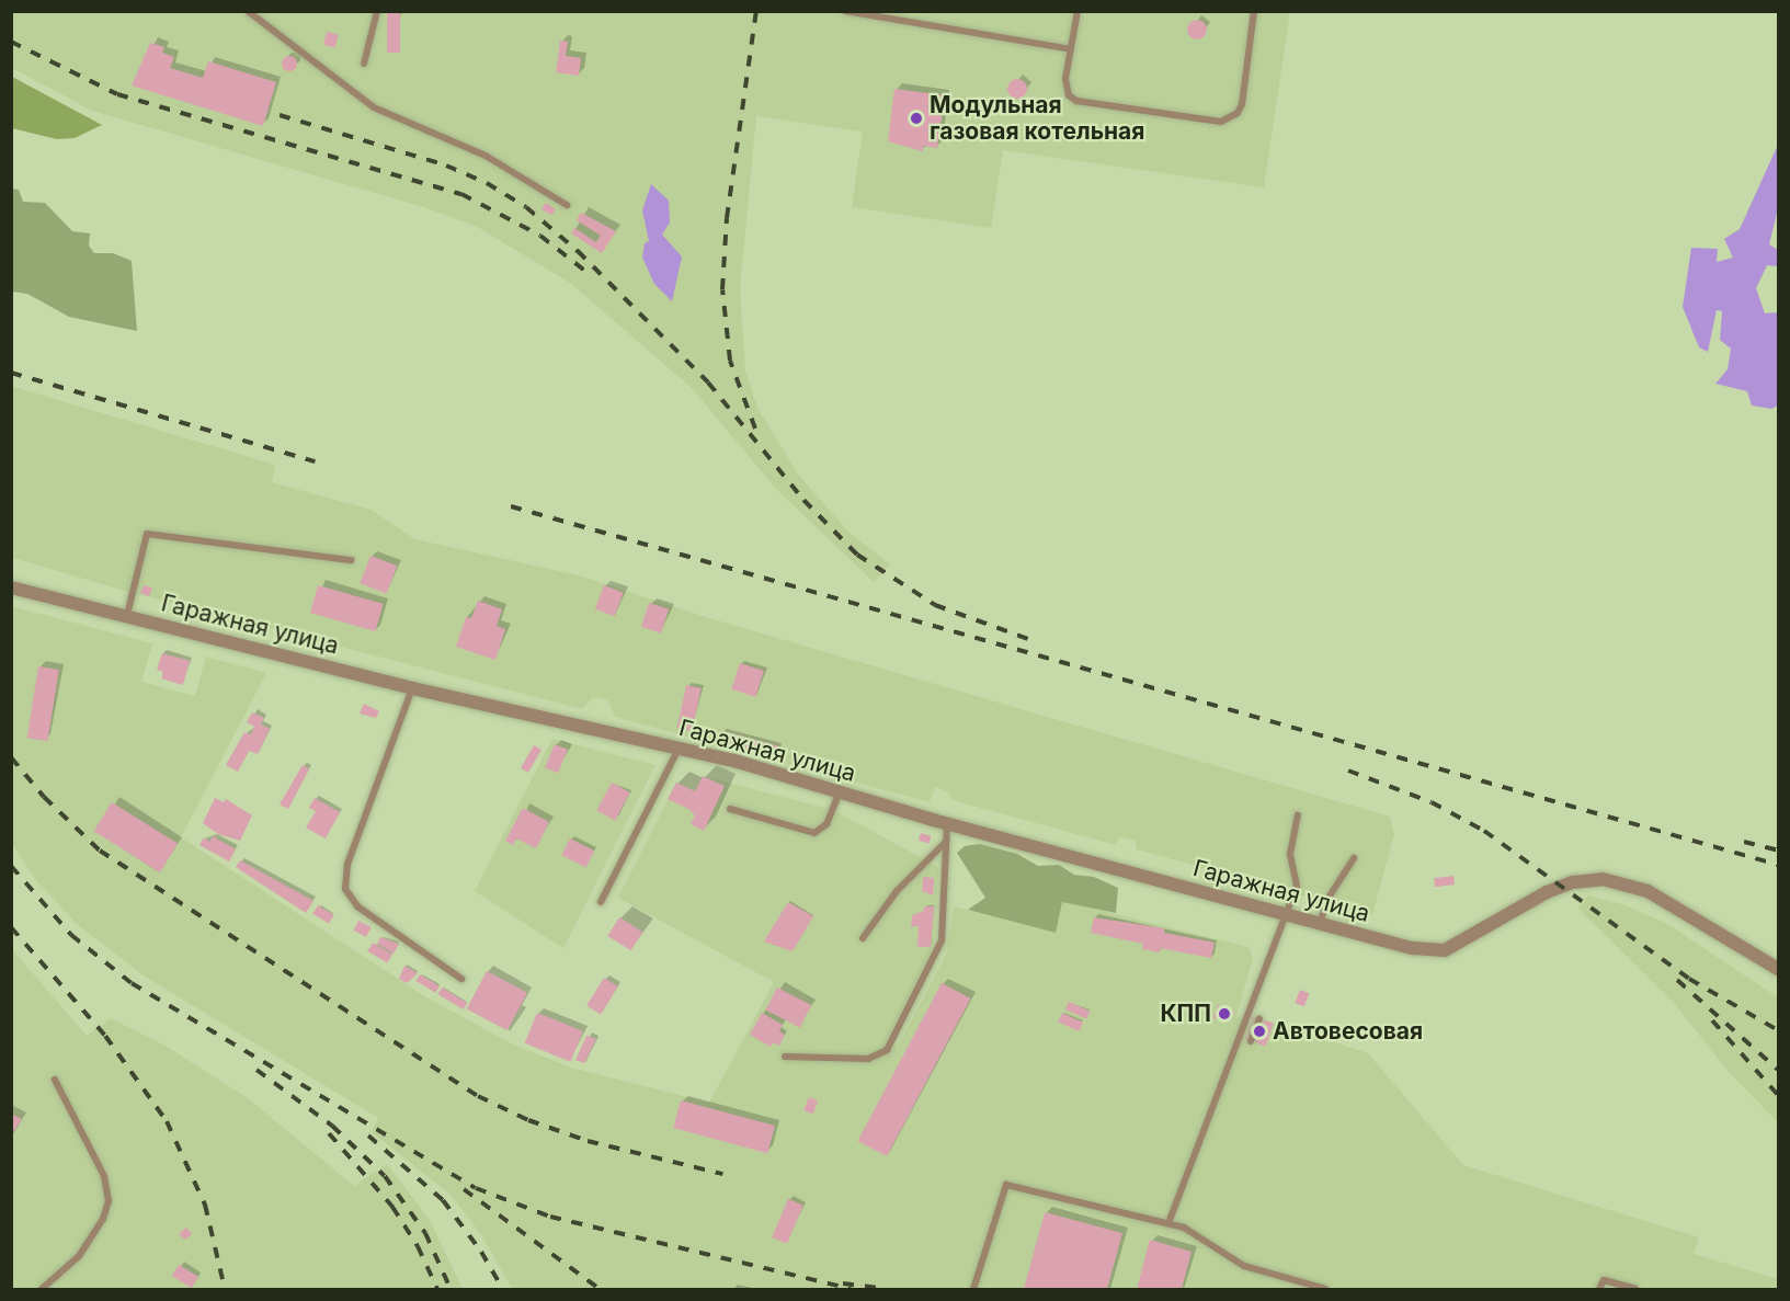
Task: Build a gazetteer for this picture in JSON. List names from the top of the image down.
{
  "streets": {
    "street": ["Гаражная улица"]
  },
  "places": ["Модульная газовая котельная", "КПП", "Автовесовая"]
}
